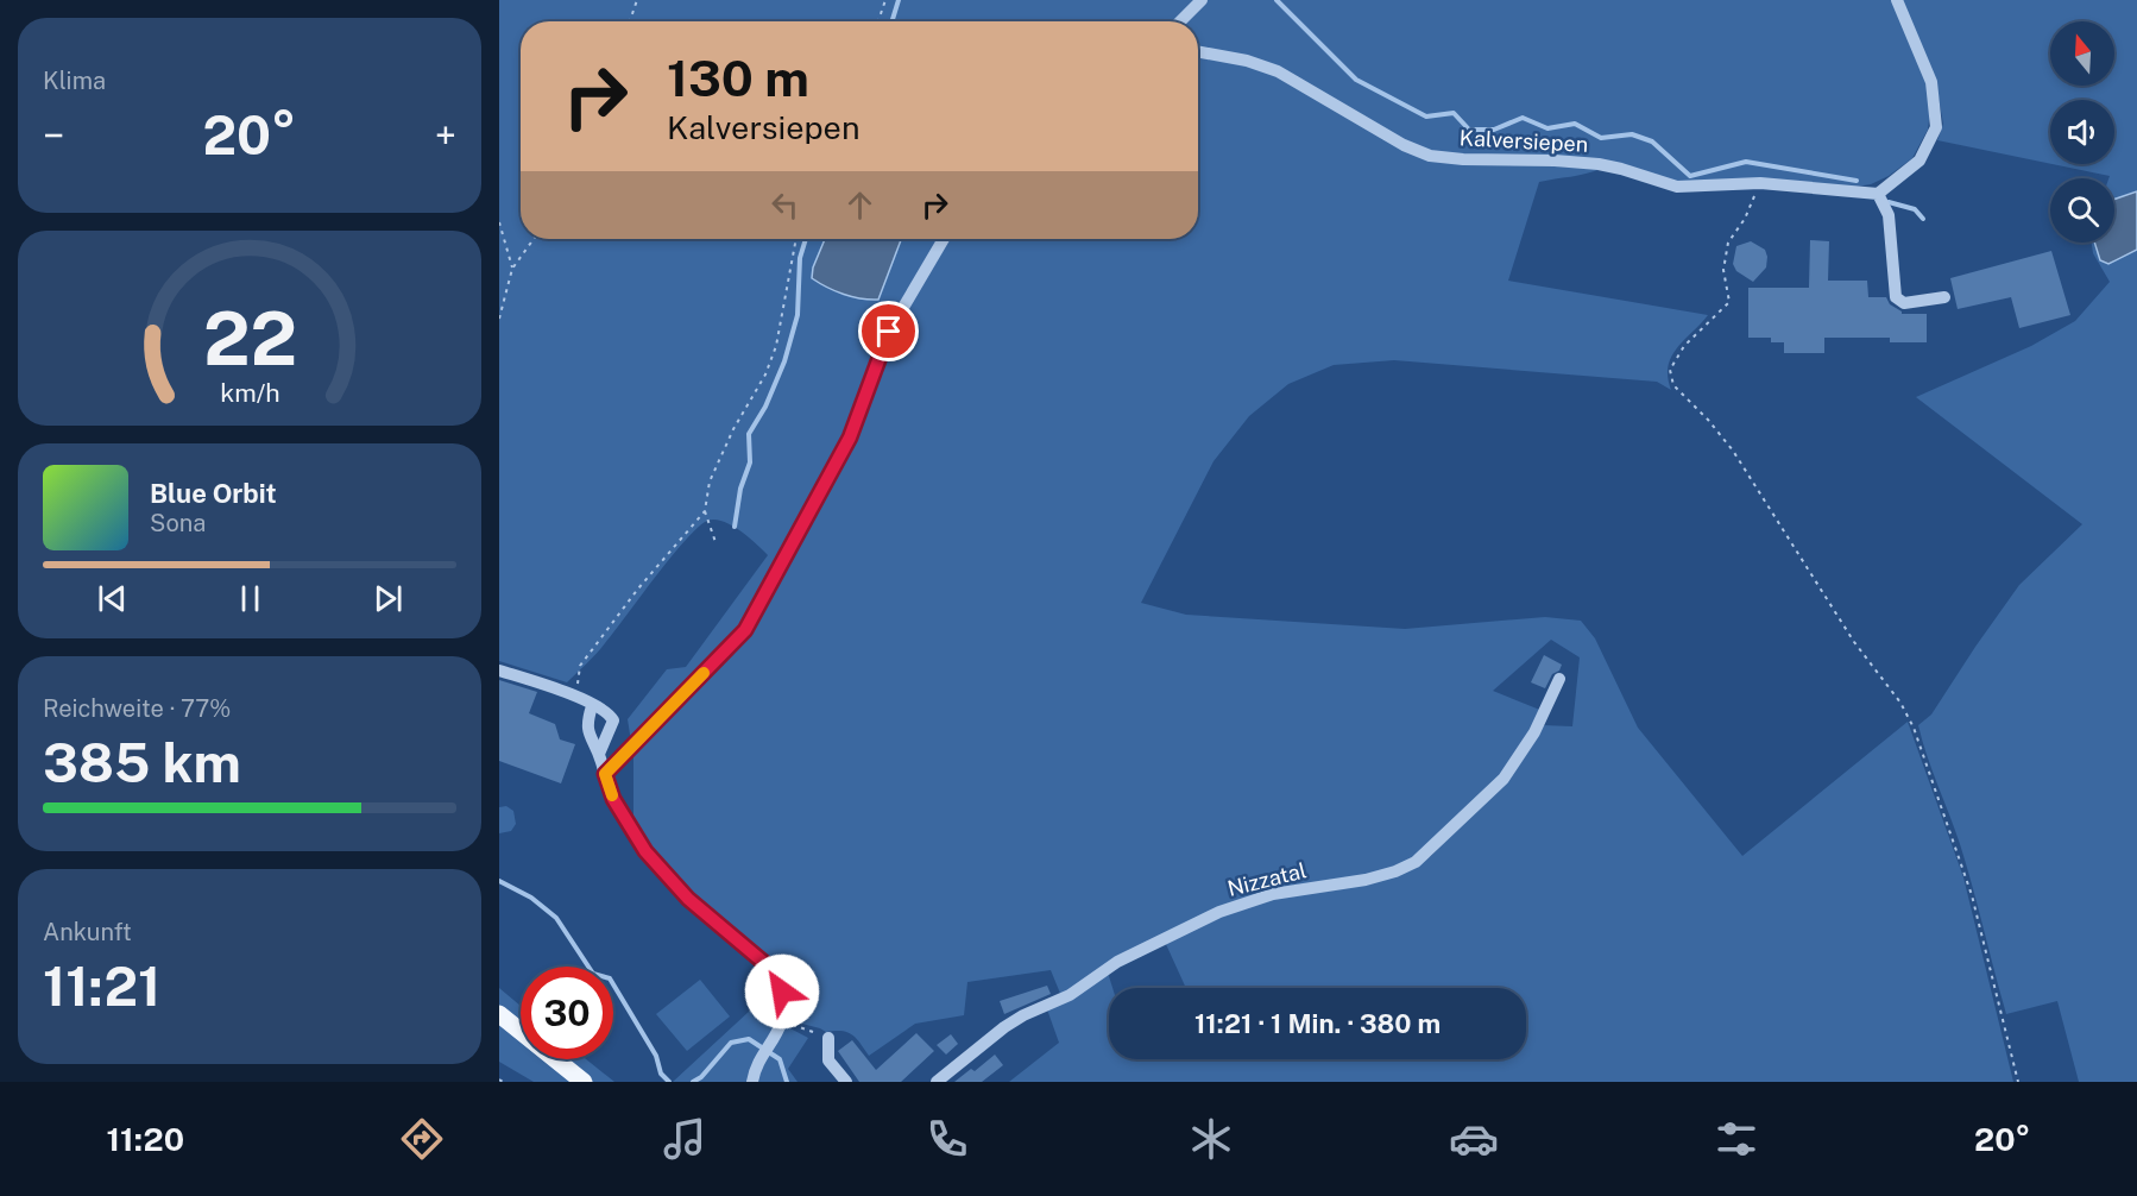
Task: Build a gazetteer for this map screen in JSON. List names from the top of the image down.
{
  "streets": {
    "street": ["Kalversiepen", "Nizzatal"]
  },
  "north": "top",
  "page": {
    "tile": [
      "Klima",
      ["Reichweite · 77%", "385 km"],
      ["Ankunft", "11:21"]
    ],
    "turn": ["130 m", "Kalversiepen"],
    "heat": ["−", "20°", "+"],
    "song": ["Blue Orbit", "Sona"],
    "limit": "30",
    "trip": "11:21 · 1 Min. · 380 m",
    "tabs": ["11:20", "20°"],
    "gauge": ["22", "km/h"]
  }
}
